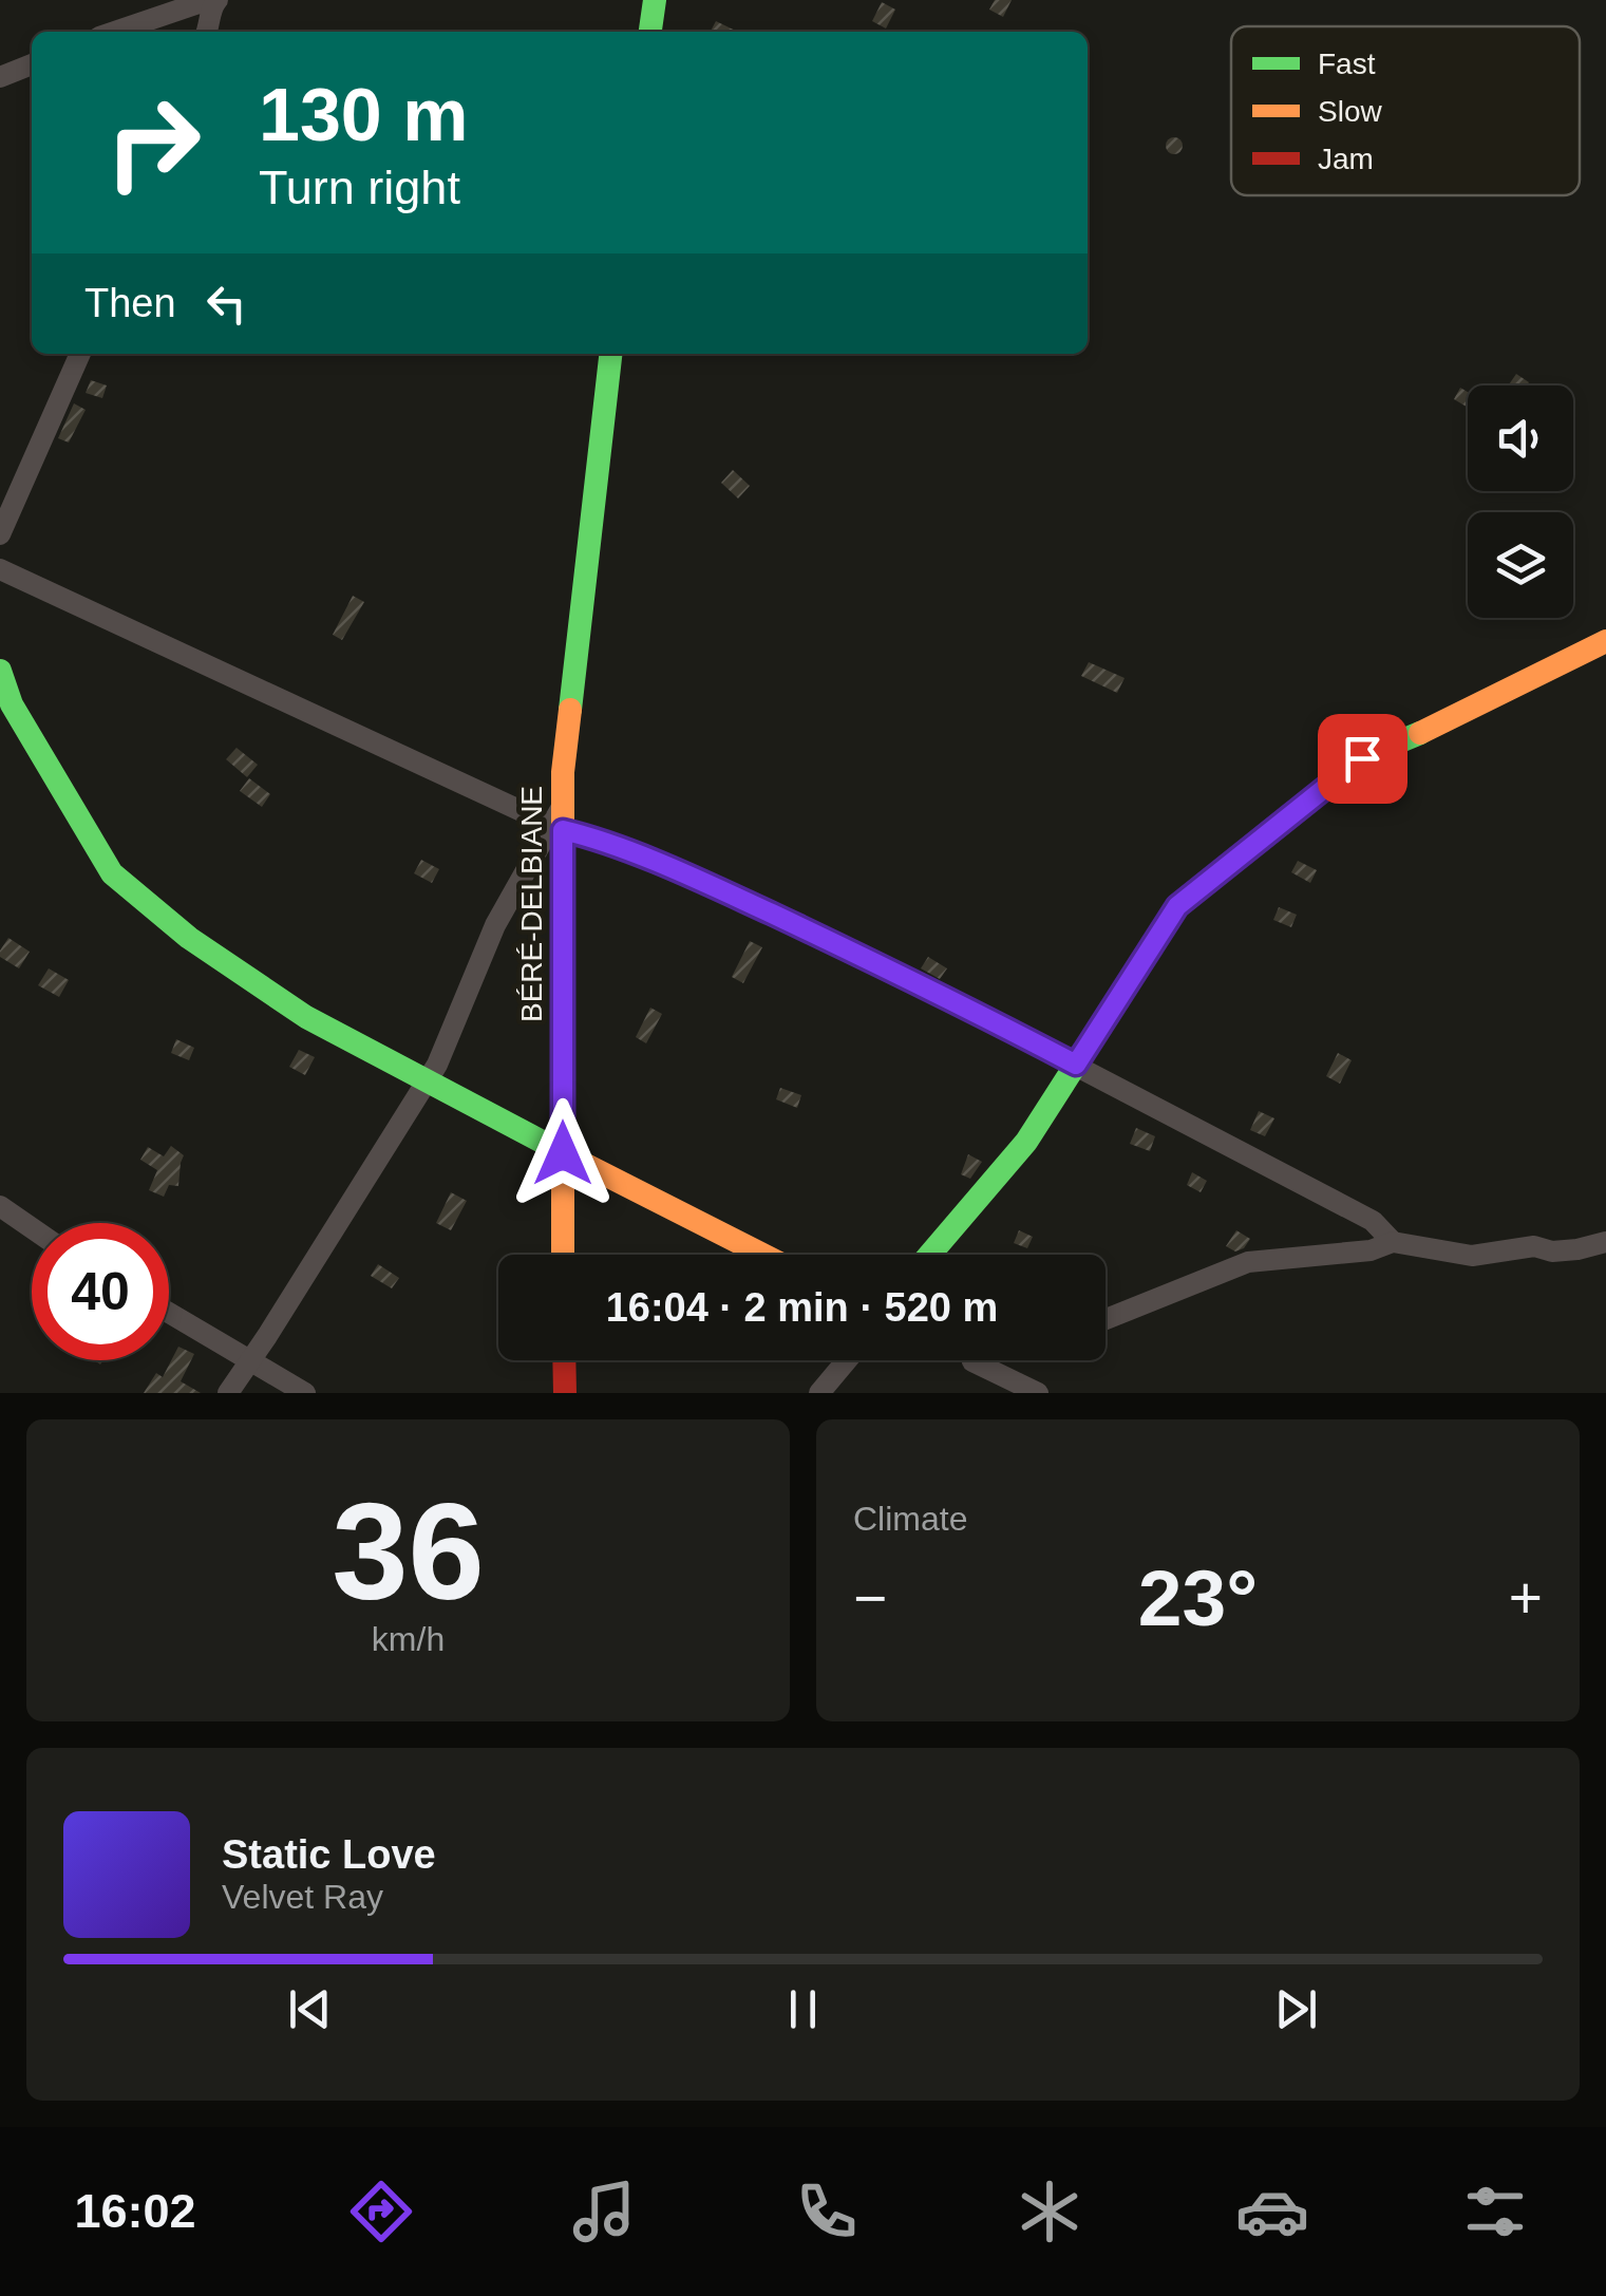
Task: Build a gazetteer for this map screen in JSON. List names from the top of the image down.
{
  "streets": {
    "street": ["BÉRÉ-DELBIANE"]
  },
  "legend": ["Fast", "Slow", "Jam"],
  "page": {
    "turn": ["130 m", "Turn right"],
    "then": "Then",
    "limit": "40",
    "trip": "16:04 · 2 min · 520 m",
    "tile": [
      ["36", "km/h"],
      "Climate"
    ],
    "heat": ["−", "23°", "+"],
    "song": ["Static Love", "Velvet Ray"],
    "tabs": "16:02"
  }
}
